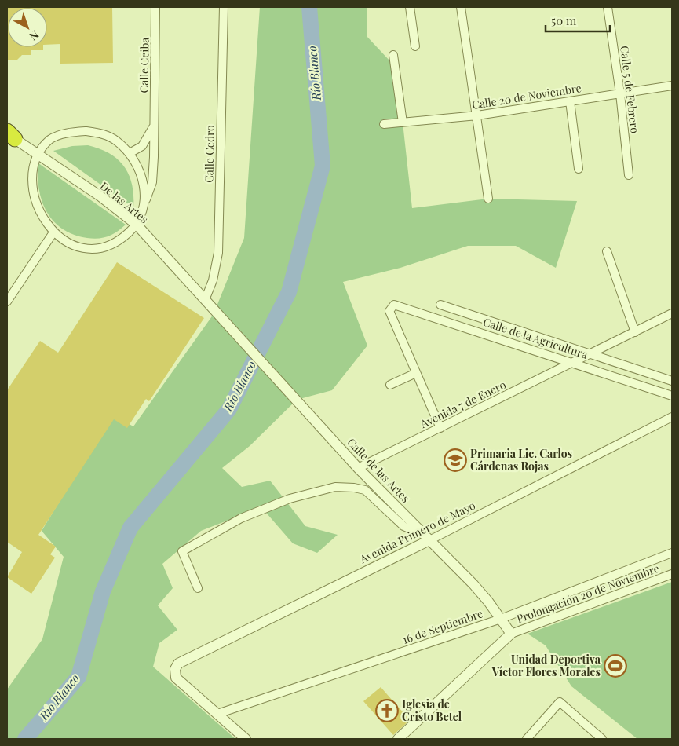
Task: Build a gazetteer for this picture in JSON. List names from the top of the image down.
{
  "streets": {
    "street": [
      "Calle Ceiba",
      "Calle 5 de Febrero",
      "Calle 20 de Noviembre",
      "Calle Cedro",
      "De las Artes",
      "Calle de la Agricultura",
      "Avenida 7 de Enero",
      "Calle de las Artes",
      "Avenida Primero de Mayo",
      "Prolongación 20 de Noviembre",
      "16 de Septiembre"
    ]
  },
  "crossings": [
    ["Calle Ceiba", "De las Artes"],
    ["Calle 5 de Febrero", "Calle 20 de Noviembre"],
    ["Calle Cedro", "De las Artes"],
    ["De las Artes", "Calle de las Artes"],
    ["Calle de la Agricultura", "Avenida 7 de Enero"],
    ["Avenida 7 de Enero", "Calle de las Artes"],
    ["Calle de las Artes", "Avenida Primero de Mayo"],
    ["Calle de las Artes", "Prolongación 20 de Noviembre"],
    ["Calle de las Artes", "16 de Septiembre"],
    ["Avenida Primero de Mayo", "16 de Septiembre"]
  ],
  "water": ["Río Blanco"],
  "places": {
    "school or university": ["Primaria Lic. Carlos Cárdenas Rojas"],
    "sports": ["Unidad Deportiva Víctor Flores Morales"],
    "church": ["Iglesia de Cristo Betel"]
  },
  "scale_bar": "50 m",
  "north": "bottom right"
}
